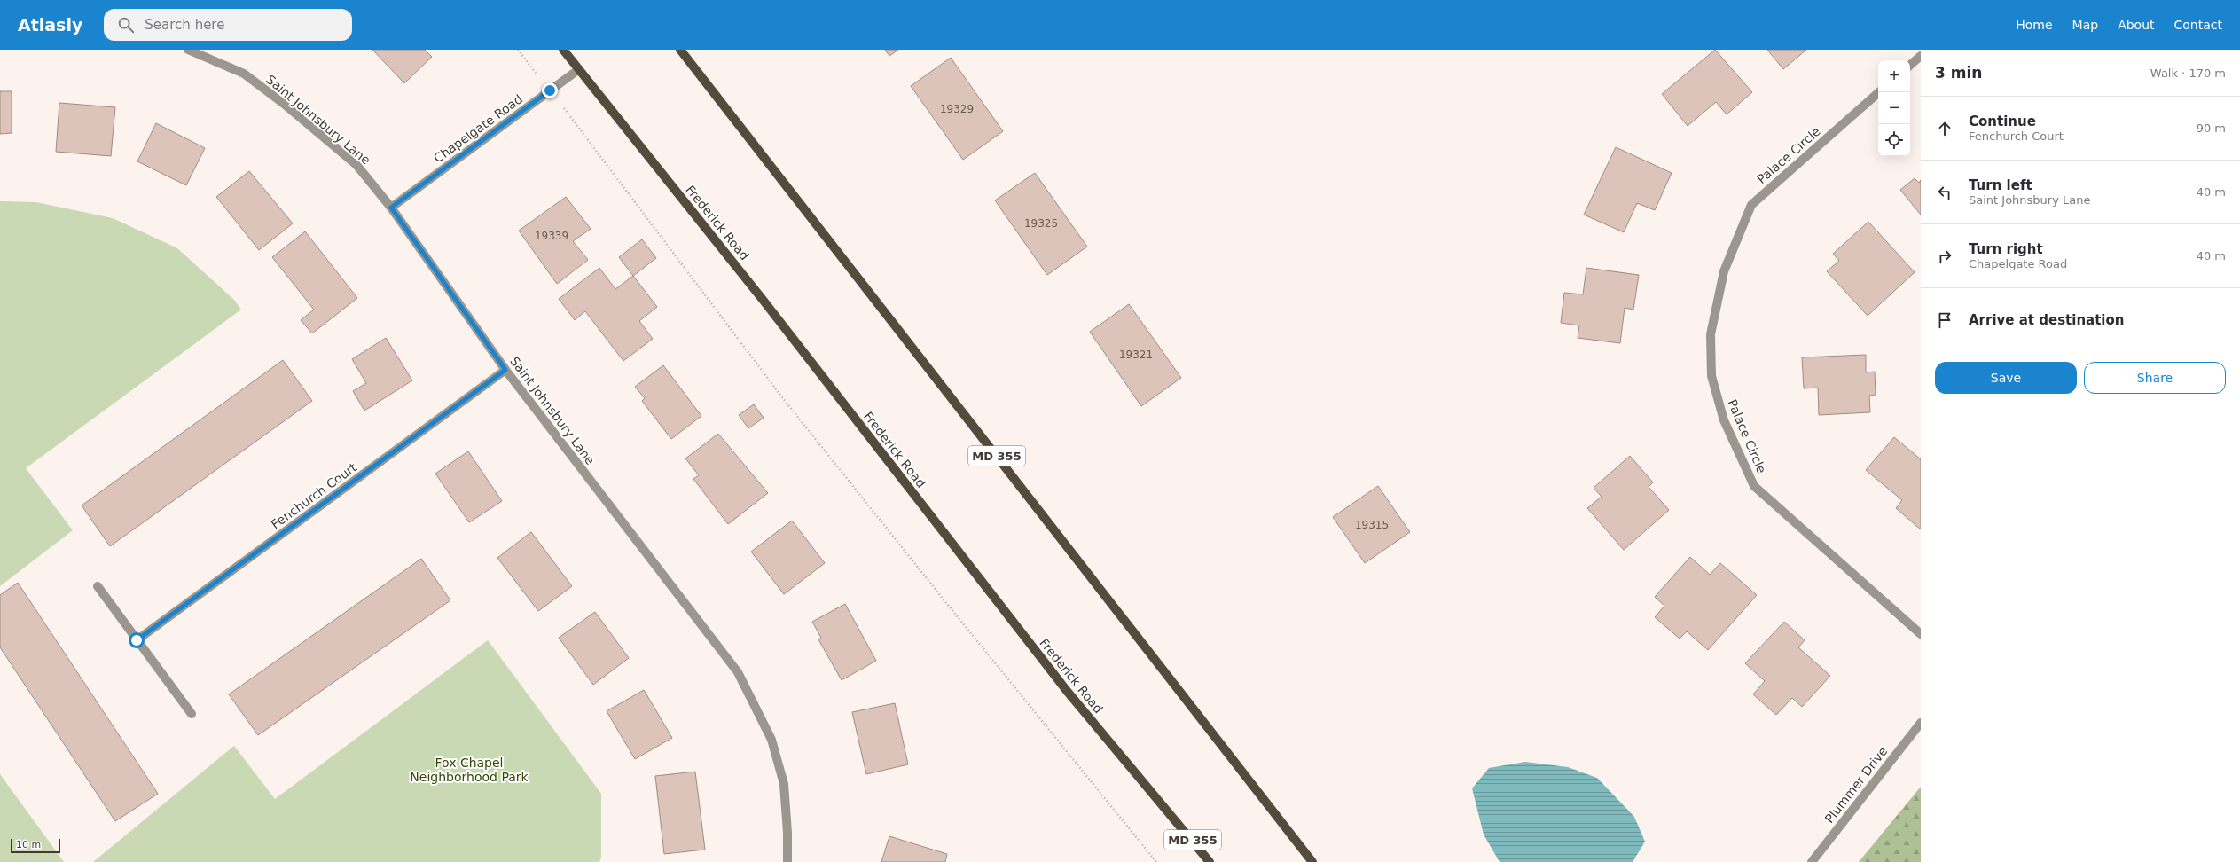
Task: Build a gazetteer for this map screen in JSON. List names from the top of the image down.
{
  "streets": {
    "main road": ["Frederick Road", "MD 355"],
    "street": [
      "Saint Johnsbury Lane",
      "Chapelgate Road",
      "Palace Circle",
      "Fenchurch Court",
      "Plummer Drive"
    ]
  },
  "crossings": [
    ["Saint Johnsbury Lane", "Chapelgate Road"],
    ["Saint Johnsbury Lane", "Fenchurch Court"],
    ["Chapelgate Road", "Frederick Road"]
  ],
  "parks": ["Fox Chapel Neighborhood Park"],
  "house_numbers": [
    "19329",
    "19325",
    "19339",
    "19321",
    "19315"
  ],
  "scale_bar": "10 m",
  "page": {
    "header": "Atlasly",
    "search": "Search here",
    "nav": [
      "Home",
      "Map",
      "About",
      "Contact"
    ],
    "heading": ["3 min", "Walk · 170 m"],
    "map_buttons": ["+", "−"],
    "list": [
      ["Continue", "Fenchurch Court", "90 m"],
      ["Turn left", "Saint Johnsbury Lane", "40 m"],
      ["Turn right", "Chapelgate Road", "40 m"],
      "Arrive at destination"
    ],
    "buttons": ["Save", "Share"],
    "scale": "10 m"
  }
}
